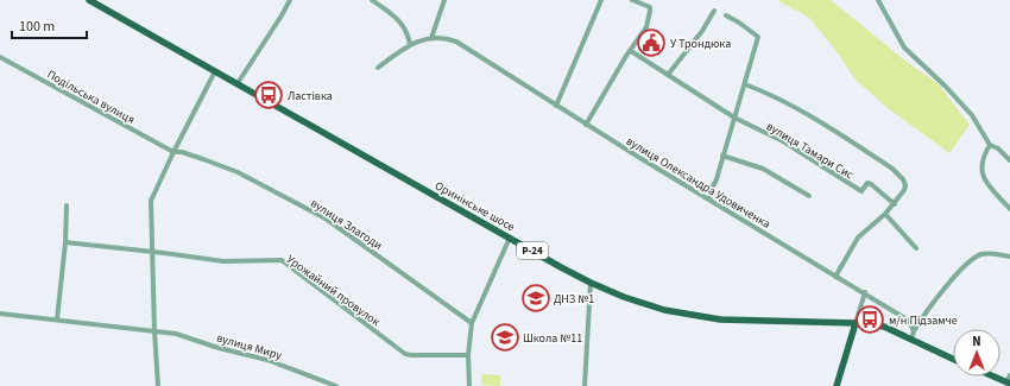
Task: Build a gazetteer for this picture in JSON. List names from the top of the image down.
{
  "streets": {
    "main road": ["Оринінське шосе", "Р-24"],
    "street": [
      "Подільська вулиця",
      "вулиця Тамари Сис",
      "вулиця Олександра Удовиченка",
      "вулиця Злагоди",
      "Урожайний провулок",
      "вулиця Миру"
    ]
  },
  "crossings": [
    ["Подільська вулиця", "вулиця Злагоди"],
    ["Оринінське шосе", "Р-24"]
  ],
  "places": {
    "public building": ["У Трондюка"],
    "bus stop": ["Ластівка", "м/н Підзамче"],
    "school or university": ["ДНЗ №1", "Школа №11"]
  },
  "scale_bar": "100 m",
  "north": "top"
}
